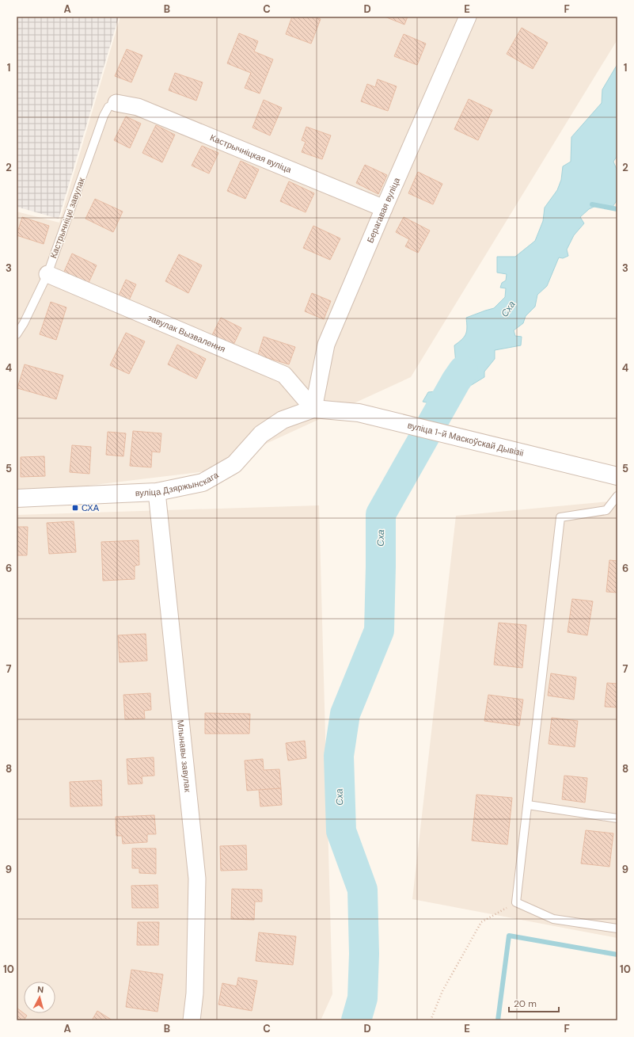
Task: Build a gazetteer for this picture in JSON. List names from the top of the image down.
{
  "streets": {
    "street": [
      "Кастрычніцкая вуліца",
      "Берагавая вуліца",
      "завулак Вызвалення",
      "вуліца 1-й Маскоўскай Дывізіі",
      "вуліца Дзяржынскага",
      "Млынавы завулак"
    ],
    "lane": ["Кастрычніцкі завулак"]
  },
  "crossings": [
    ["Кастрычніцкая вуліца", "Берагавая вуліца"],
    ["Кастрычніцкая вуліца", "Кастрычніцкі завулак"],
    ["Берагавая вуліца", "завулак Вызвалення"],
    ["Берагавая вуліца", "вуліца 1-й Маскоўскай Дывізіі"],
    ["Берагавая вуліца", "вуліца Дзяржынскага"],
    ["Кастрычніцкі завулак", "завулак Вызвалення"],
    ["завулак Вызвалення", "вуліца 1-й Маскоўскай Дывізіі"],
    ["завулак Вызвалення", "вуліца Дзяржынскага"],
    ["вуліца 1-й Маскоўскай Дывізіі", "вуліца Дзяржынскага"],
    ["вуліца Дзяржынскага", "Млынавы завулак"]
  ],
  "water": ["Сха"],
  "places": {
    "transit": ["СХА"]
  },
  "scale_bar": "20 m",
  "north": "top",
  "grid": {
    "columns": [
      "A",
      "B",
      "C",
      "D",
      "E",
      "F"
    ],
    "rows": [
      "1",
      "2",
      "3",
      "4",
      "5",
      "6",
      "7",
      "8",
      "9",
      "10"
    ]
  }
}
